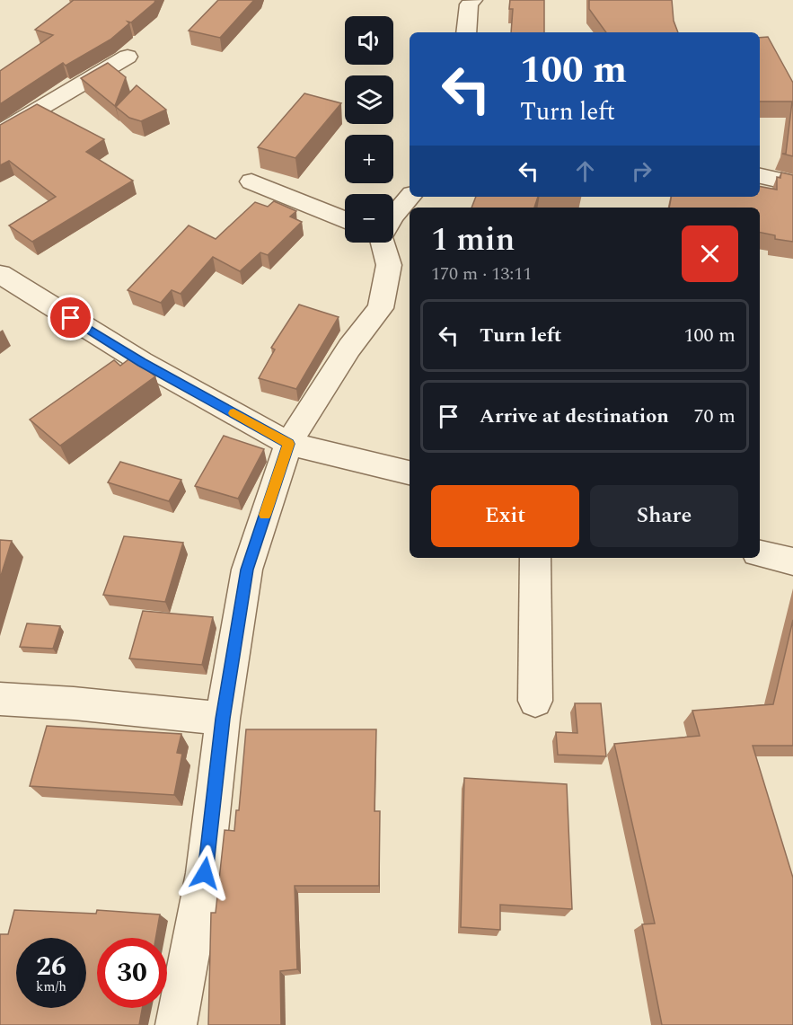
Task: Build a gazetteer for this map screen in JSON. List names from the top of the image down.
{
  "page": {
    "map_buttons": ["+", "−"],
    "turn": ["100 m", "Turn left"],
    "heading": ["1 min", "170 m · 13:11"],
    "list": [
      {
        "name": "Turn left",
        "value": "100 m"
      },
      {
        "name": "Arrive at destination",
        "value": "70 m"
      }
    ],
    "buttons": ["Exit", "Share"],
    "speed": "26 km/h",
    "limit": "30"
  }
}
